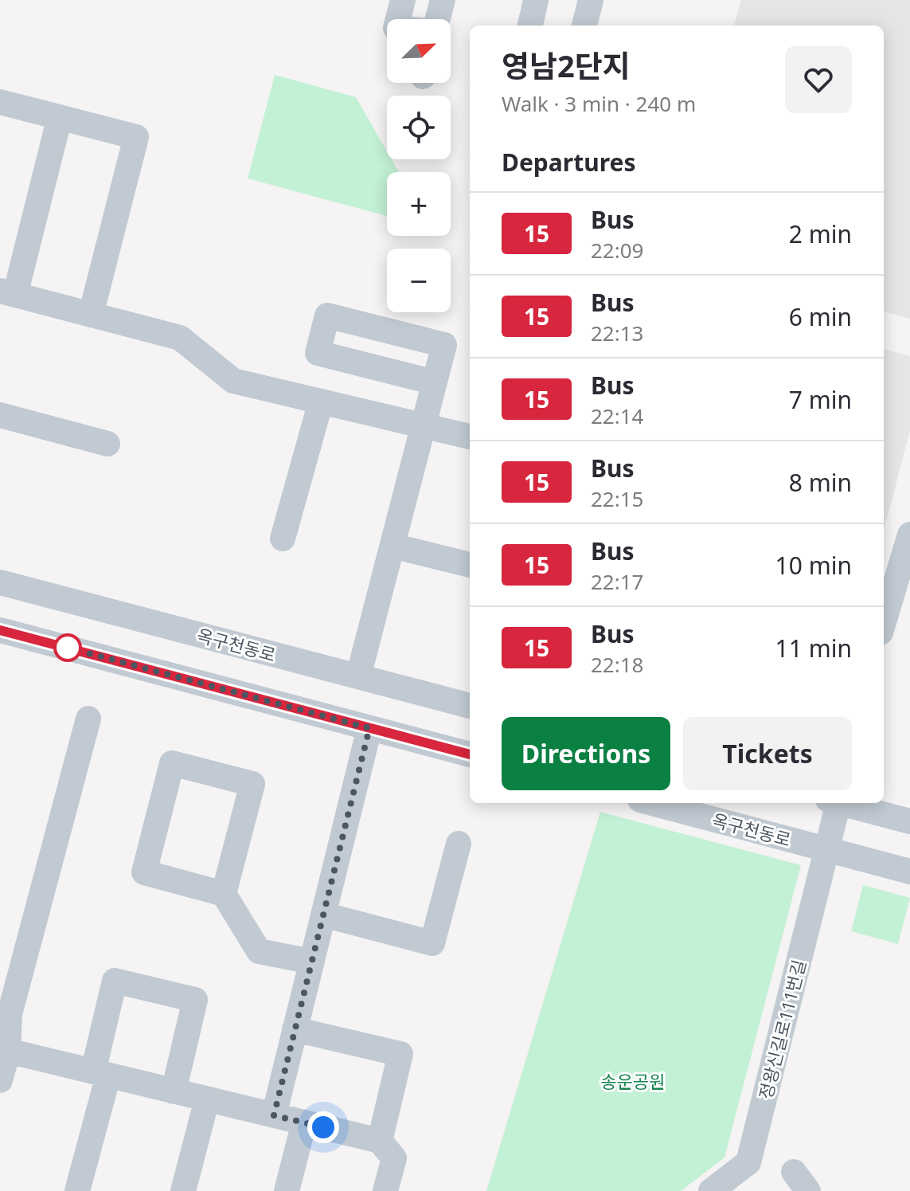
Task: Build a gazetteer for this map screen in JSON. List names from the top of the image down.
{
  "streets": {
    "street": ["옥구천동로", "정왕신길로111번길"]
  },
  "crossings": [
    ["옥구천동로", "정왕신길로111번길"]
  ],
  "parks": ["송운공원"],
  "lines": ["bus line 15"],
  "north": "top right",
  "page": {
    "map_buttons": ["+", "−"],
    "heading": [
      ["영남2단지", "Walk · 3 min · 240 m"],
      "Departures"
    ],
    "list": [
      {
        "mark": "15",
        "name": "Bus",
        "note": "22:09",
        "value": "2 min"
      },
      {
        "mark": "15",
        "name": "Bus",
        "note": "22:13",
        "value": "6 min"
      },
      {
        "mark": "15",
        "name": "Bus",
        "note": "22:14",
        "value": "7 min"
      },
      {
        "mark": "15",
        "name": "Bus",
        "note": "22:15",
        "value": "8 min"
      },
      {
        "mark": "15",
        "name": "Bus",
        "note": "22:17",
        "value": "10 min"
      },
      {
        "mark": "15",
        "name": "Bus",
        "note": "22:18",
        "value": "11 min"
      }
    ],
    "buttons": ["Directions", "Tickets"]
  }
}
